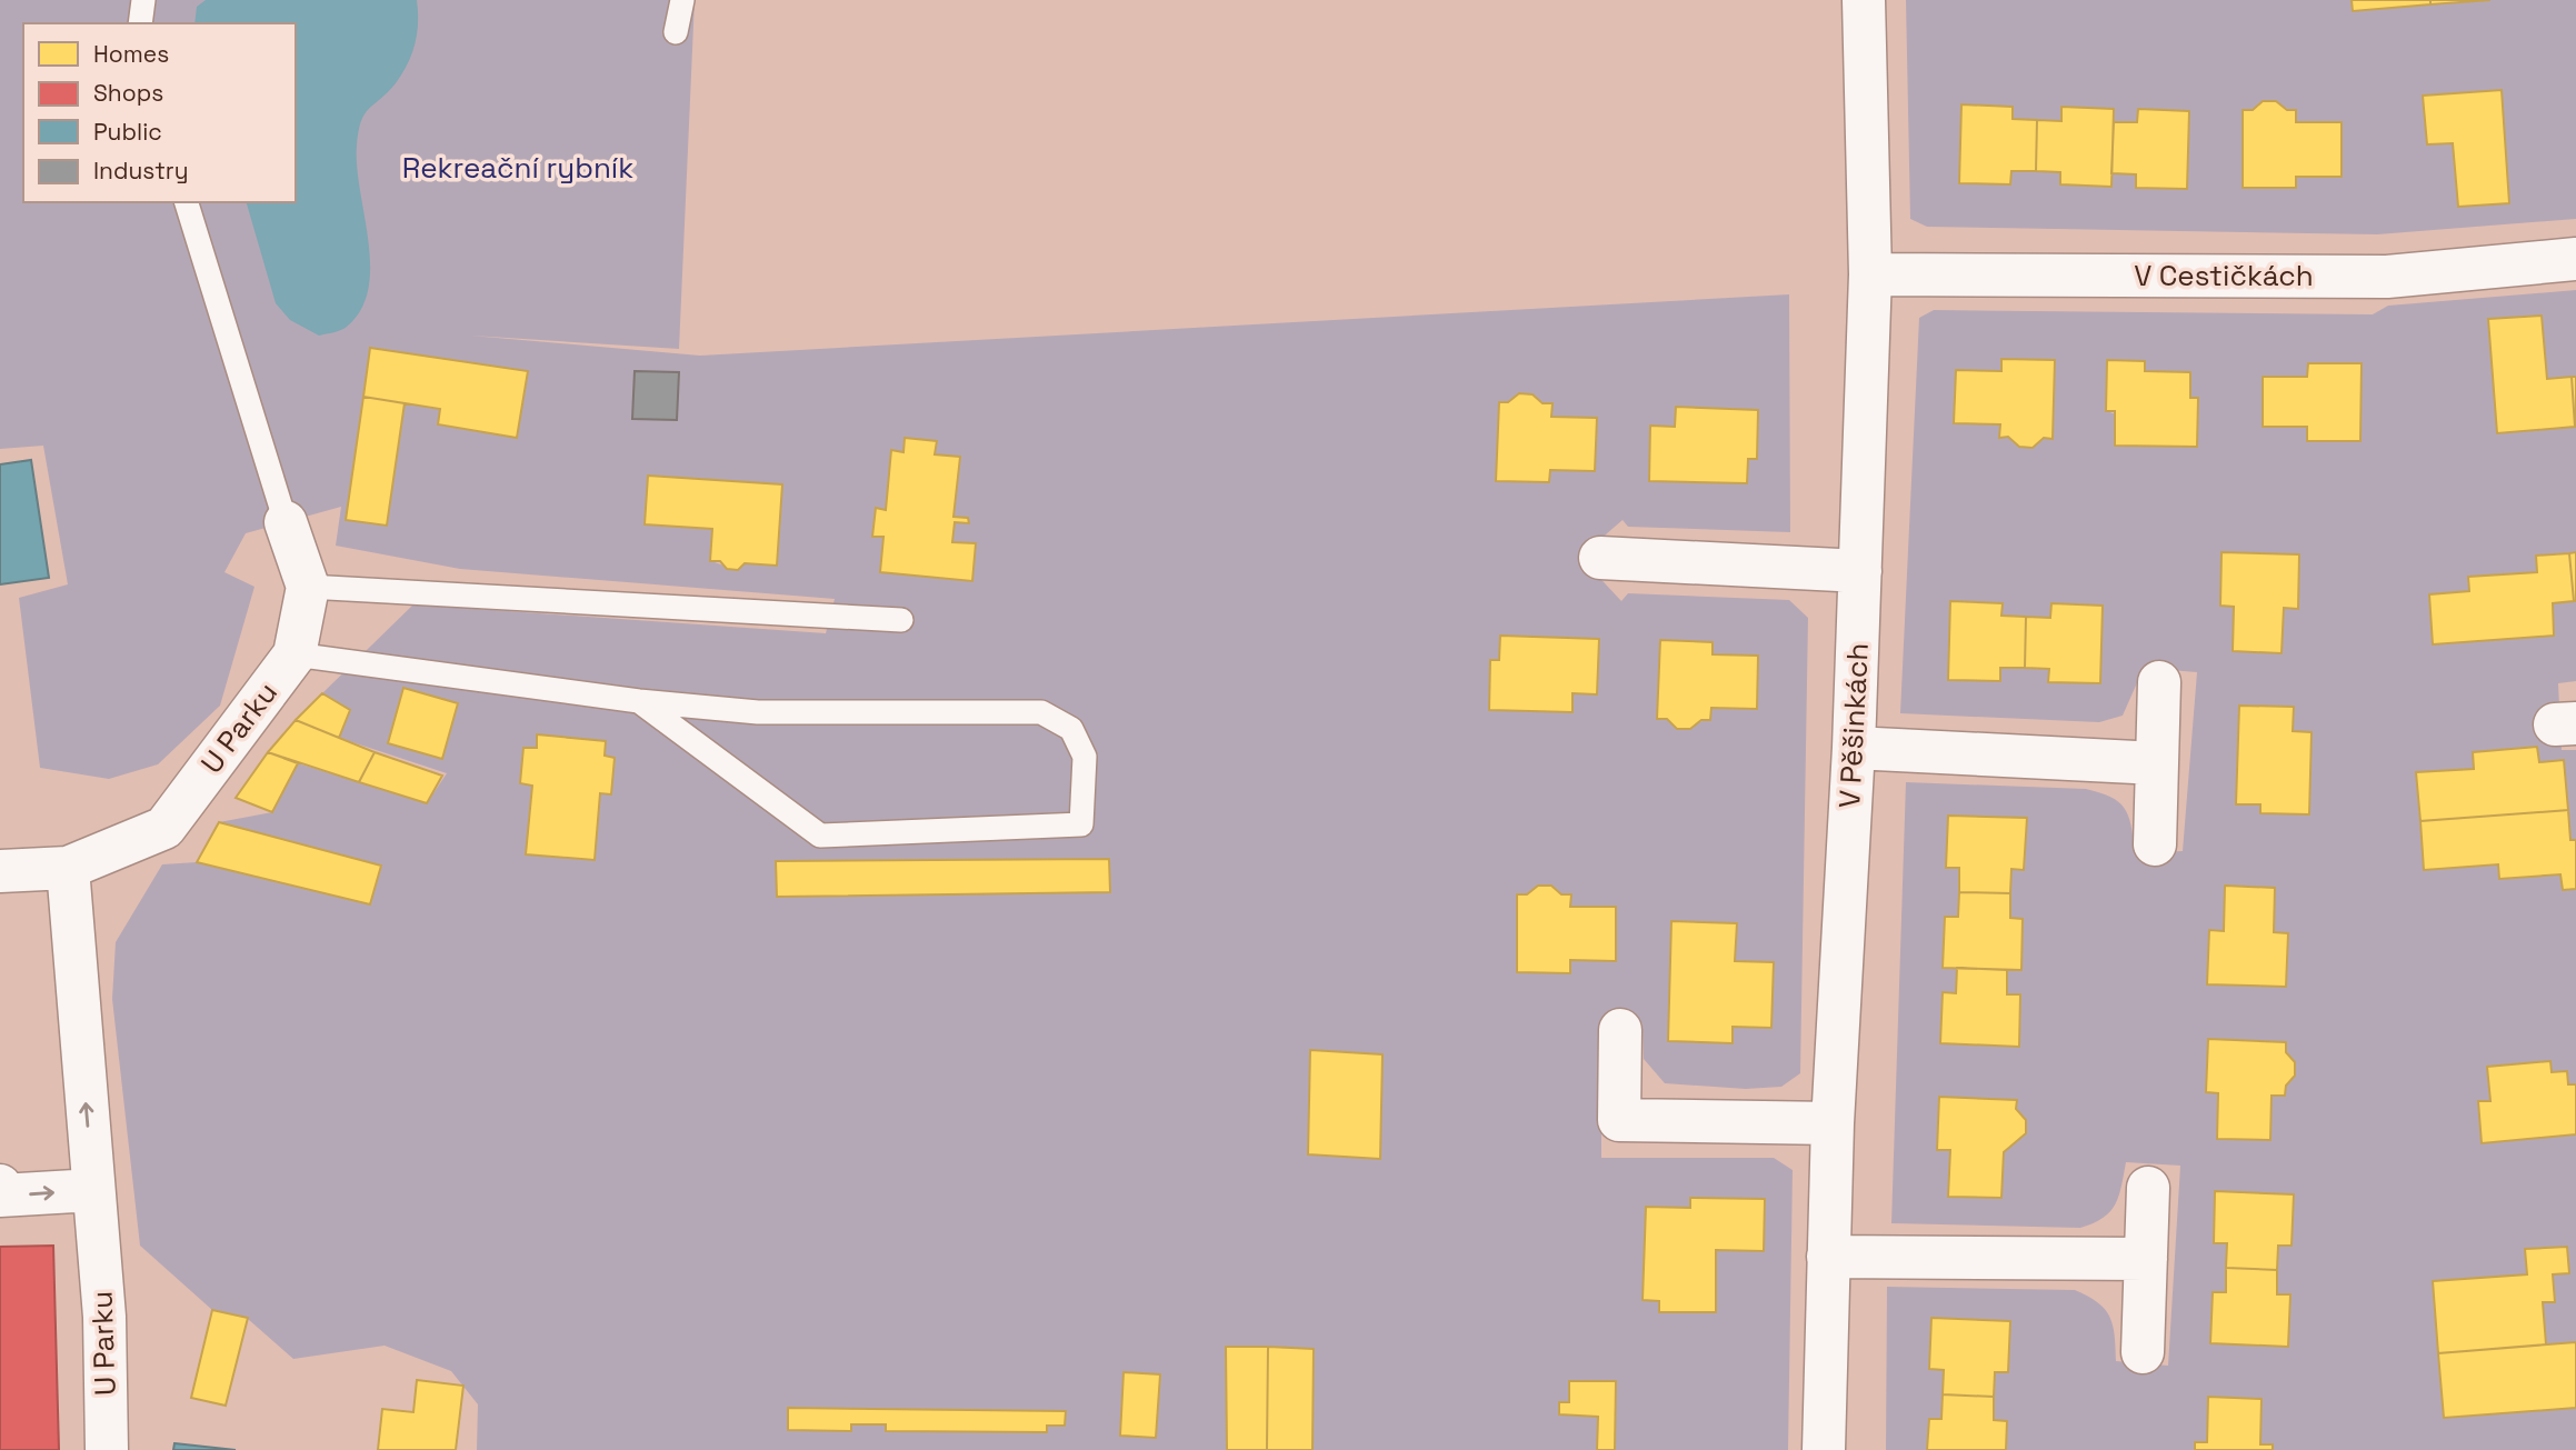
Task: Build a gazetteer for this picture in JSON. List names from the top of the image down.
{
  "streets": {
    "street": ["V Cestičkách", "V Pěšinkách", "U Parku"]
  },
  "crossings": [
    ["V Cestičkách", "V Pěšinkách"]
  ],
  "parks": ["Rekreační rybník"],
  "legend": [
    "Homes",
    "Shops",
    "Public",
    "Industry"
  ]
}
